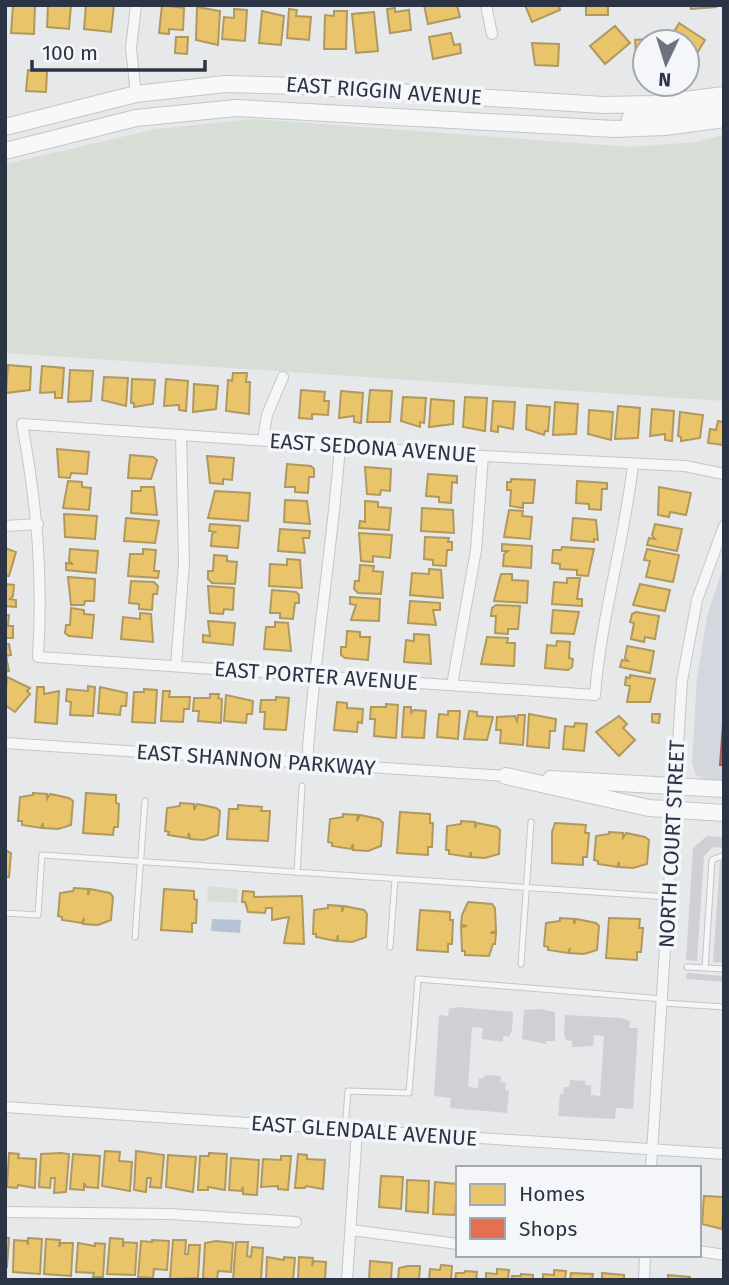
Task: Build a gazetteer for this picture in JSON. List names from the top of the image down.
{
  "streets": {
    "main road": ["EAST RIGGIN AVENUE", "EAST SHANNON PARKWAY"],
    "street": [
      "EAST SEDONA AVENUE",
      "EAST PORTER AVENUE",
      "NORTH COURT STREET",
      "EAST GLENDALE AVENUE"
    ]
  },
  "crossings": [
    ["EAST SEDONA AVENUE", "EAST PORTER AVENUE"],
    ["EAST SHANNON PARKWAY", "NORTH COURT STREET"],
    ["NORTH COURT STREET", "EAST GLENDALE AVENUE"]
  ],
  "legend": ["Homes", "Shops"],
  "scale_bar": "100 m",
  "north": "bottom"
}
